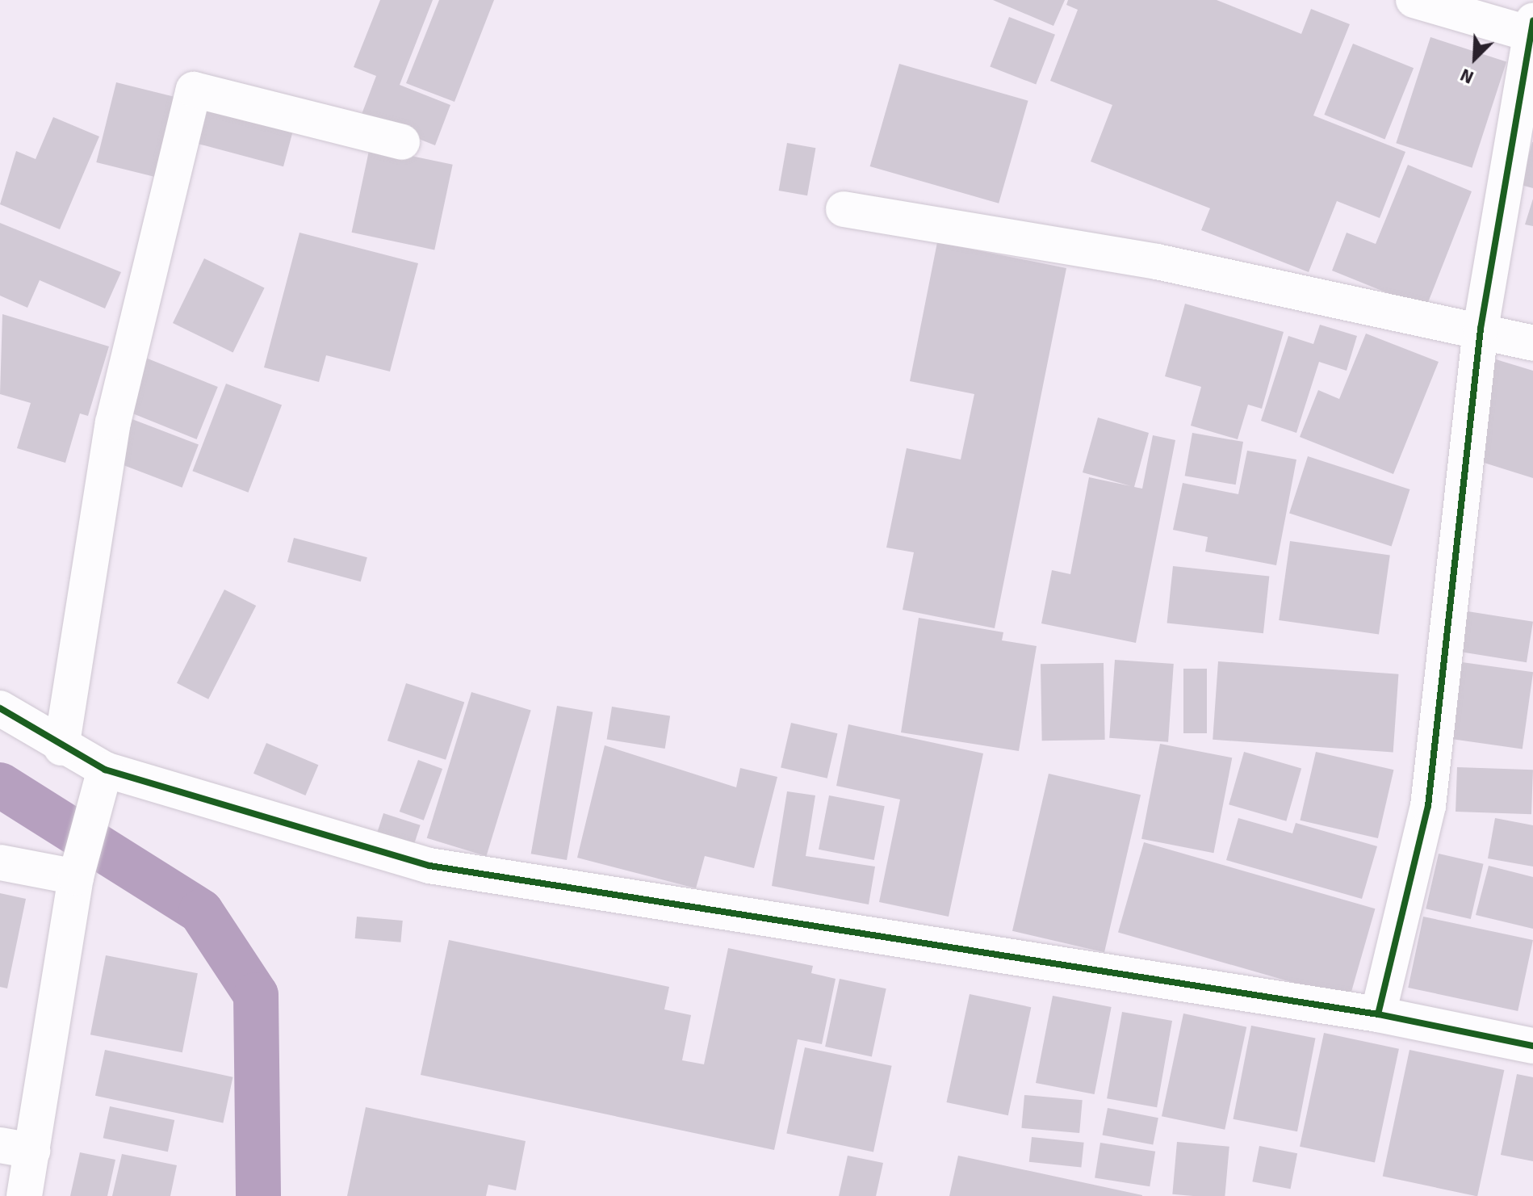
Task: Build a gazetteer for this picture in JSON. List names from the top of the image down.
{
  "north": "bottom left"
}
